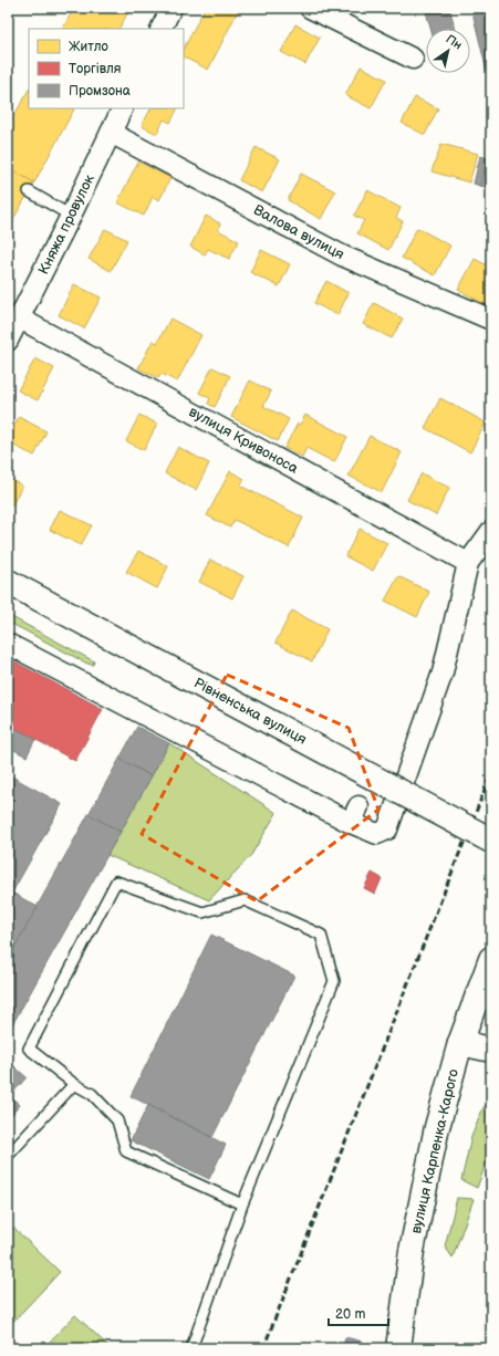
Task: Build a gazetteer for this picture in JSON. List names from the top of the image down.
{
  "streets": {
    "main road": ["Рівненська вулиця", "вулиця Карпенка-Карого"],
    "street": ["Княжа провулок", "Валова вулиця", "вулиця Кривоноса"]
  },
  "crossings": [
    ["Княжа провулок", "Валова вулиця"],
    ["Княжа провулок", "вулиця Кривоноса"]
  ],
  "legend": ["Житло", "Торгівля", "Промзона"],
  "scale_bar": "20 m",
  "north": "top right"
}
